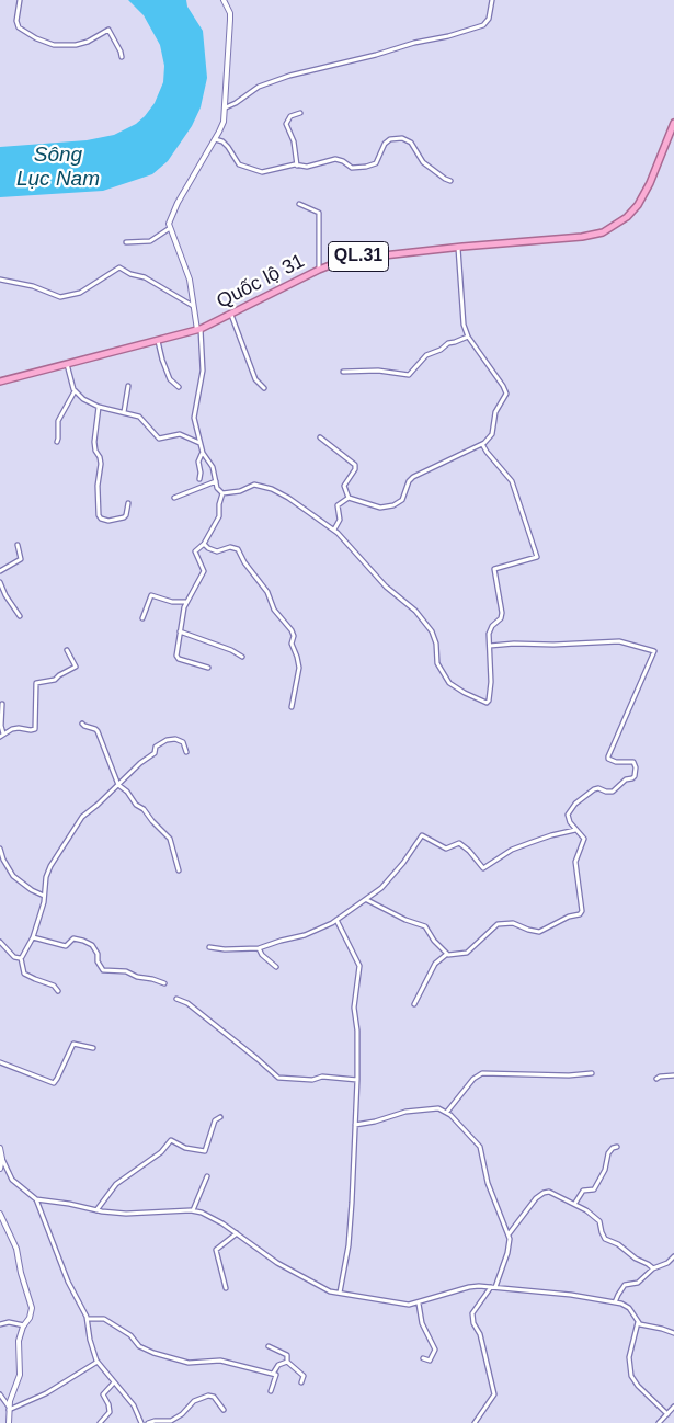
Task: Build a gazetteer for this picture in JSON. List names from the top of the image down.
{
  "streets": {
    "highway": ["QL.31", "Quốc lộ 31"]
  },
  "water": ["Sông Lục Nam"]
}
